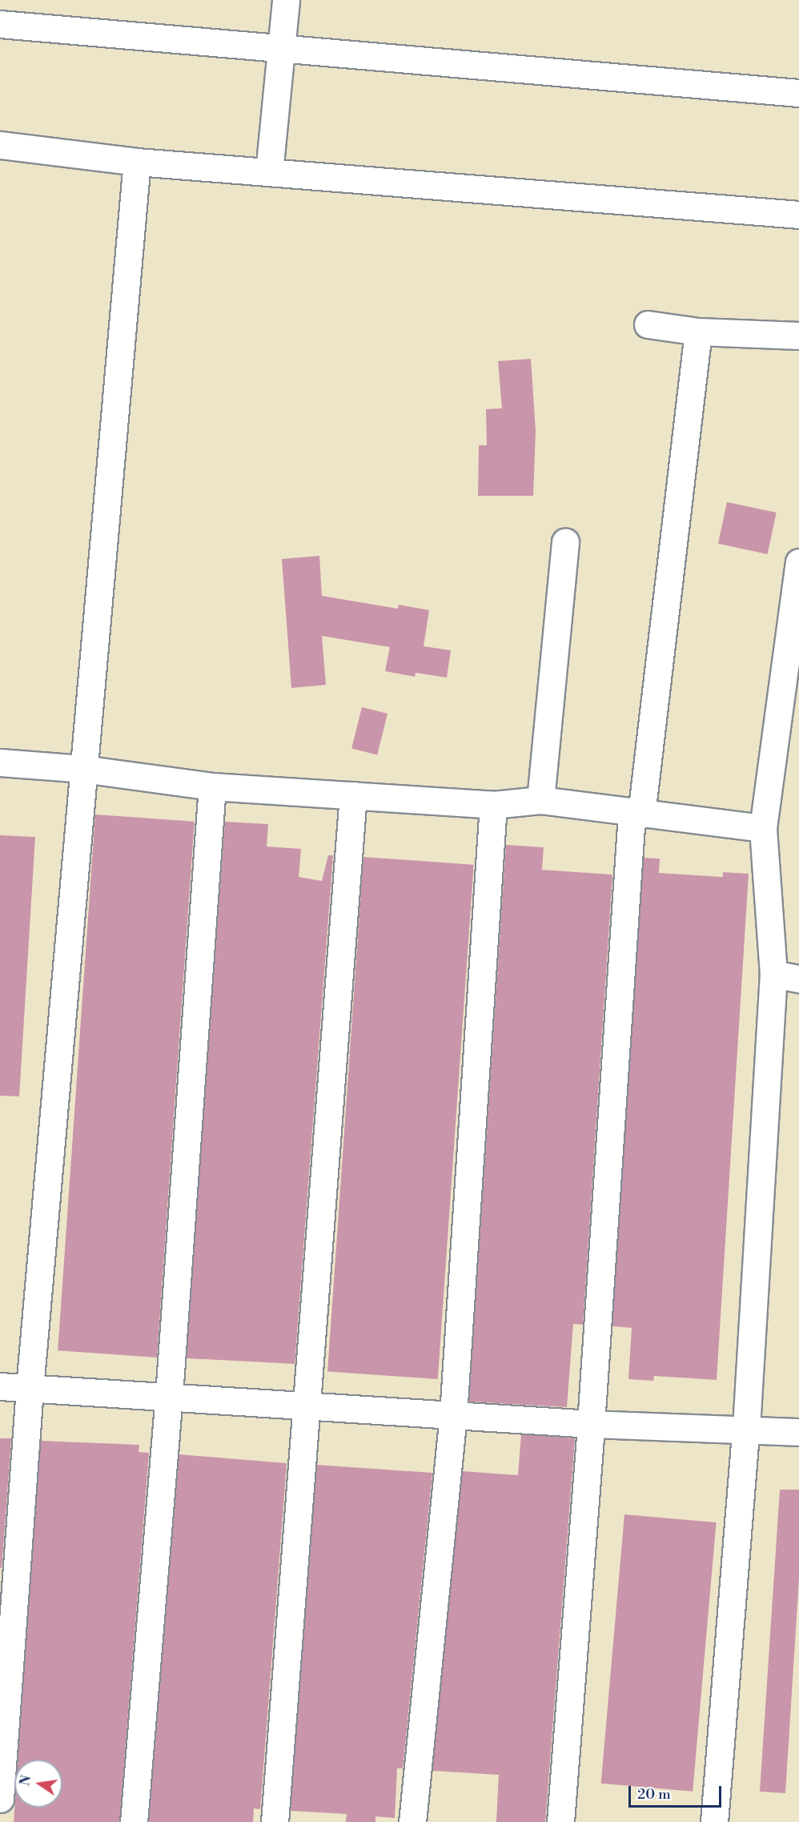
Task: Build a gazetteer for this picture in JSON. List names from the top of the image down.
{
  "scale_bar": "20 m",
  "north": "left"
}
